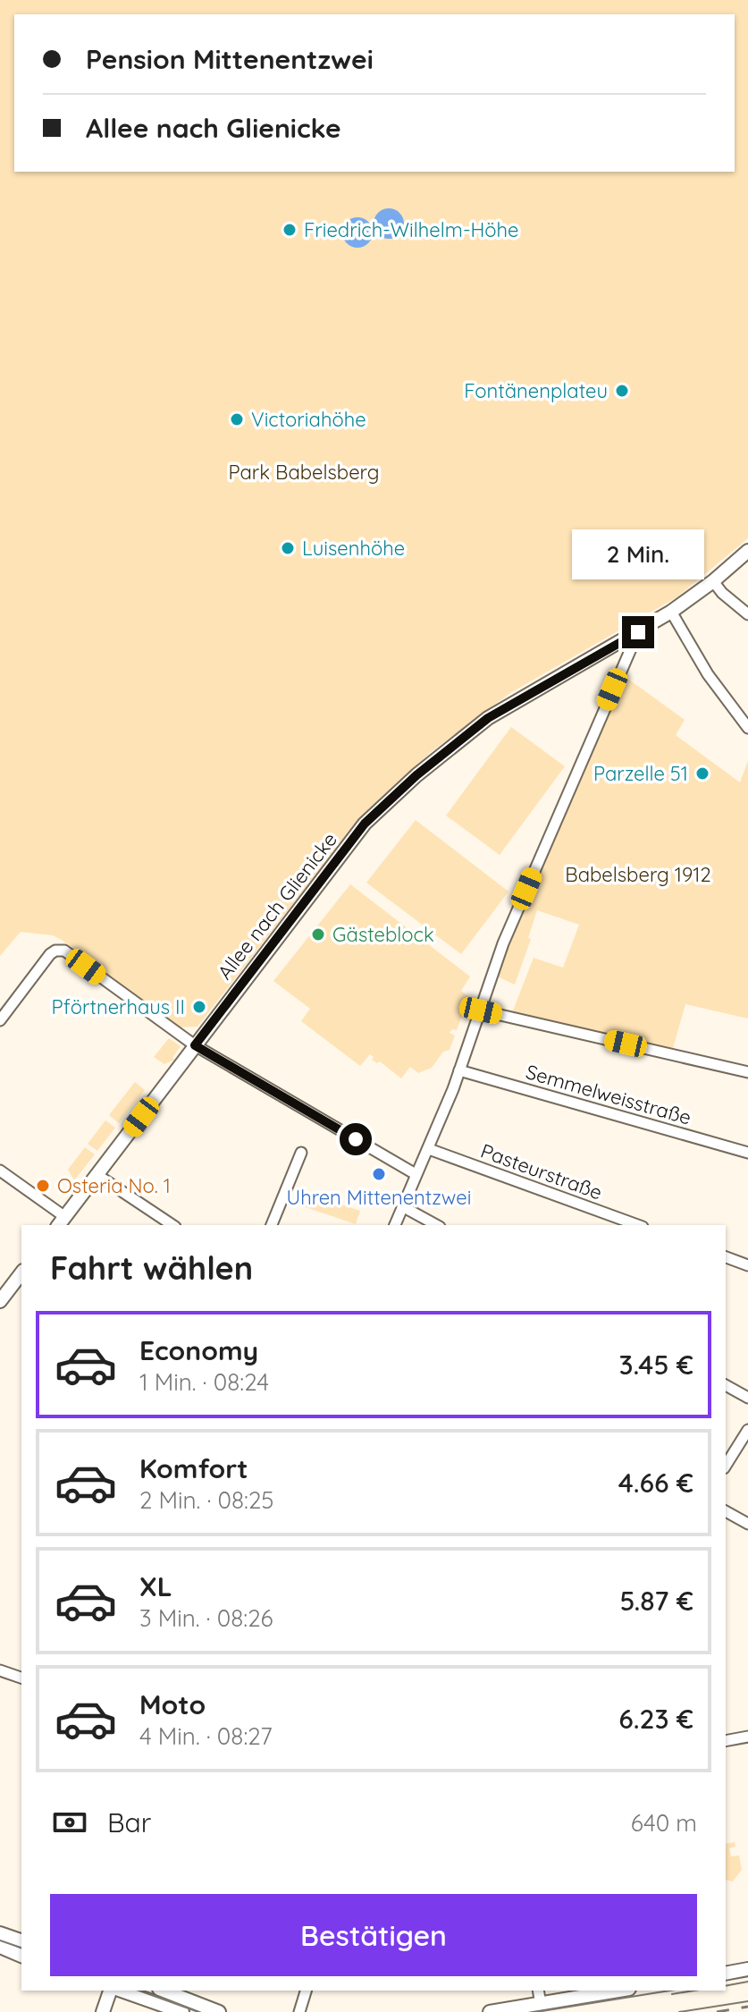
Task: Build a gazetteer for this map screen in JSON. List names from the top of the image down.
{
  "streets": {
    "street": ["Allee nach Glienicke", "Semmelweisstraße", "Pasteurstraße"]
  },
  "parks": ["Park Babelsberg", "Babelsberg 1912"],
  "places": [
    "Friedrich-Wilhelm-Höhe",
    "Fontänenplateu",
    "Victoriahöhe",
    "Luisenhöhe",
    "Parzelle 51",
    "Gästeblock",
    "Pförtnerhaus II",
    "Uhren Mittenentzwei",
    "Osteria No. 1"
  ],
  "page": {
    "banner": ["Pension Mittenentzwei", "Allee nach Glienicke"],
    "bubble": "2 Min.",
    "heading": "Fahrt wählen",
    "list": [
      {
        "name": "Economy",
        "note": "1 Min. · 08:24",
        "value": "3.45 €"
      },
      {
        "name": "Komfort",
        "note": "2 Min. · 08:25",
        "value": "4.66 €"
      },
      {
        "name": "XL",
        "note": "3 Min. · 08:26",
        "value": "5.87 €"
      },
      {
        "name": "Moto",
        "note": "4 Min. · 08:27",
        "value": "6.23 €"
      }
    ],
    "pay": ["Bar", "640 m"],
    "buttons": "Bestätigen"
  }
}
